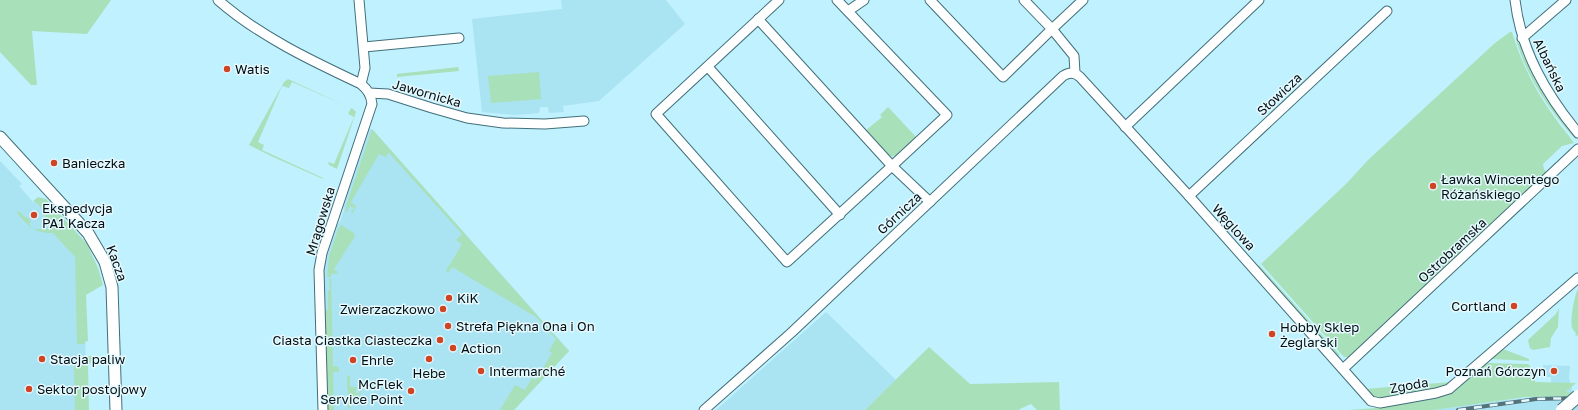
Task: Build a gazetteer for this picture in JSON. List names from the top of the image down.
{
  "streets": {
    "street": [
      "Albańska",
      "Jawornicka",
      "Słowicza",
      "Górnicza",
      "Mrągowska",
      "Węglowa",
      "Ostrobramska",
      "Kacza",
      "Zgoda"
    ]
  },
  "crossings": [
    ["Jawornicka", "Mrągowska"],
    ["Słowicza", "Węglowa"],
    ["Górnicza", "Węglowa"],
    ["Węglowa", "Ostrobramska"],
    ["Węglowa", "Zgoda"]
  ],
  "places": [
    "Watis",
    "Banieczka",
    "Ławka Wincentego Różańskiego",
    "Ekspedycja PA1 Kacza",
    "KiK",
    "Cortland",
    "Zwierzaczkowo",
    "Strefa Piękna Ona i On",
    "Hobby Sklep Żeglarski",
    "Ciasta Ciastka Ciasteczka",
    "Action",
    "Stacja paliw",
    "Hebe",
    "Ehrle",
    "Intermarché",
    "Poznań Górczyn",
    "Sektor postojowy",
    "McFlek Service Point"
  ]
}
